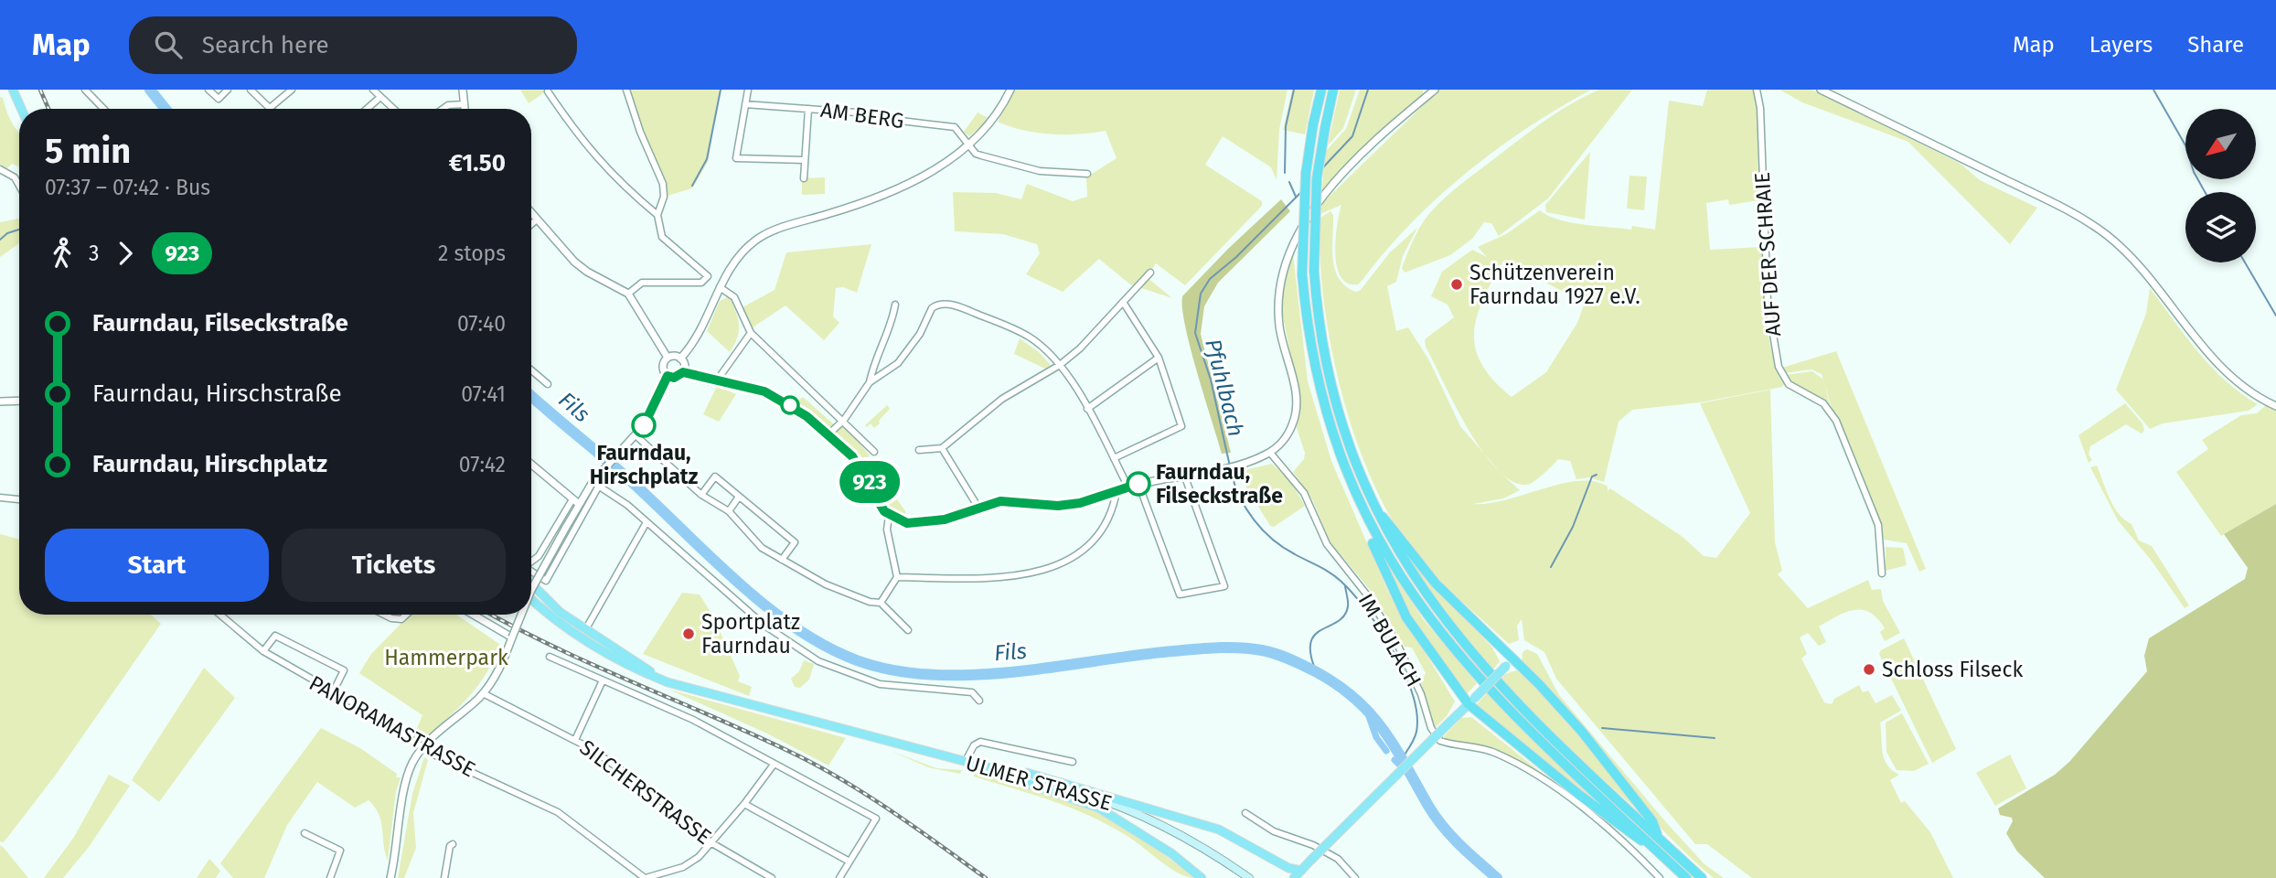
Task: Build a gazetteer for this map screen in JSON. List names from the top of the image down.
{
  "streets": {
    "main road": ["ULMER STRASSE"],
    "street": [
      "AM BERG",
      "AUF DER SCHRAIE",
      "IM BULACH",
      "PANORAMASTRASSE",
      "SILCHERSTRASSE"
    ]
  },
  "water": ["Pfuhlbach", "Fils"],
  "parks": ["Hammerpark"],
  "places": [
    "Schützenverein Faurndau 1927 e.V.",
    "Faurndau, Hirschplatz",
    "Faurndau, Filseckstraße",
    "Sportplatz Faurndau",
    "Schloss Filseck"
  ],
  "lines": ["bus line 923"],
  "north": "bottom left",
  "page": {
    "header": "Map",
    "search": "Search here",
    "nav": ["Map", "Layers", "Share"],
    "on_map": "923",
    "heading": ["5 min", "07:37 – 07:42 · Bus", "€1.50"],
    "legs": ["3", "923", "2 stops"],
    "list": [
      {
        "name": "Faurndau, Filseckstraße",
        "value": "07:40"
      },
      {
        "name": "Faurndau, Hirschstraße",
        "value": "07:41"
      },
      {
        "name": "Faurndau, Hirschplatz",
        "value": "07:42"
      }
    ],
    "buttons": ["Start", "Tickets"]
  }
}
